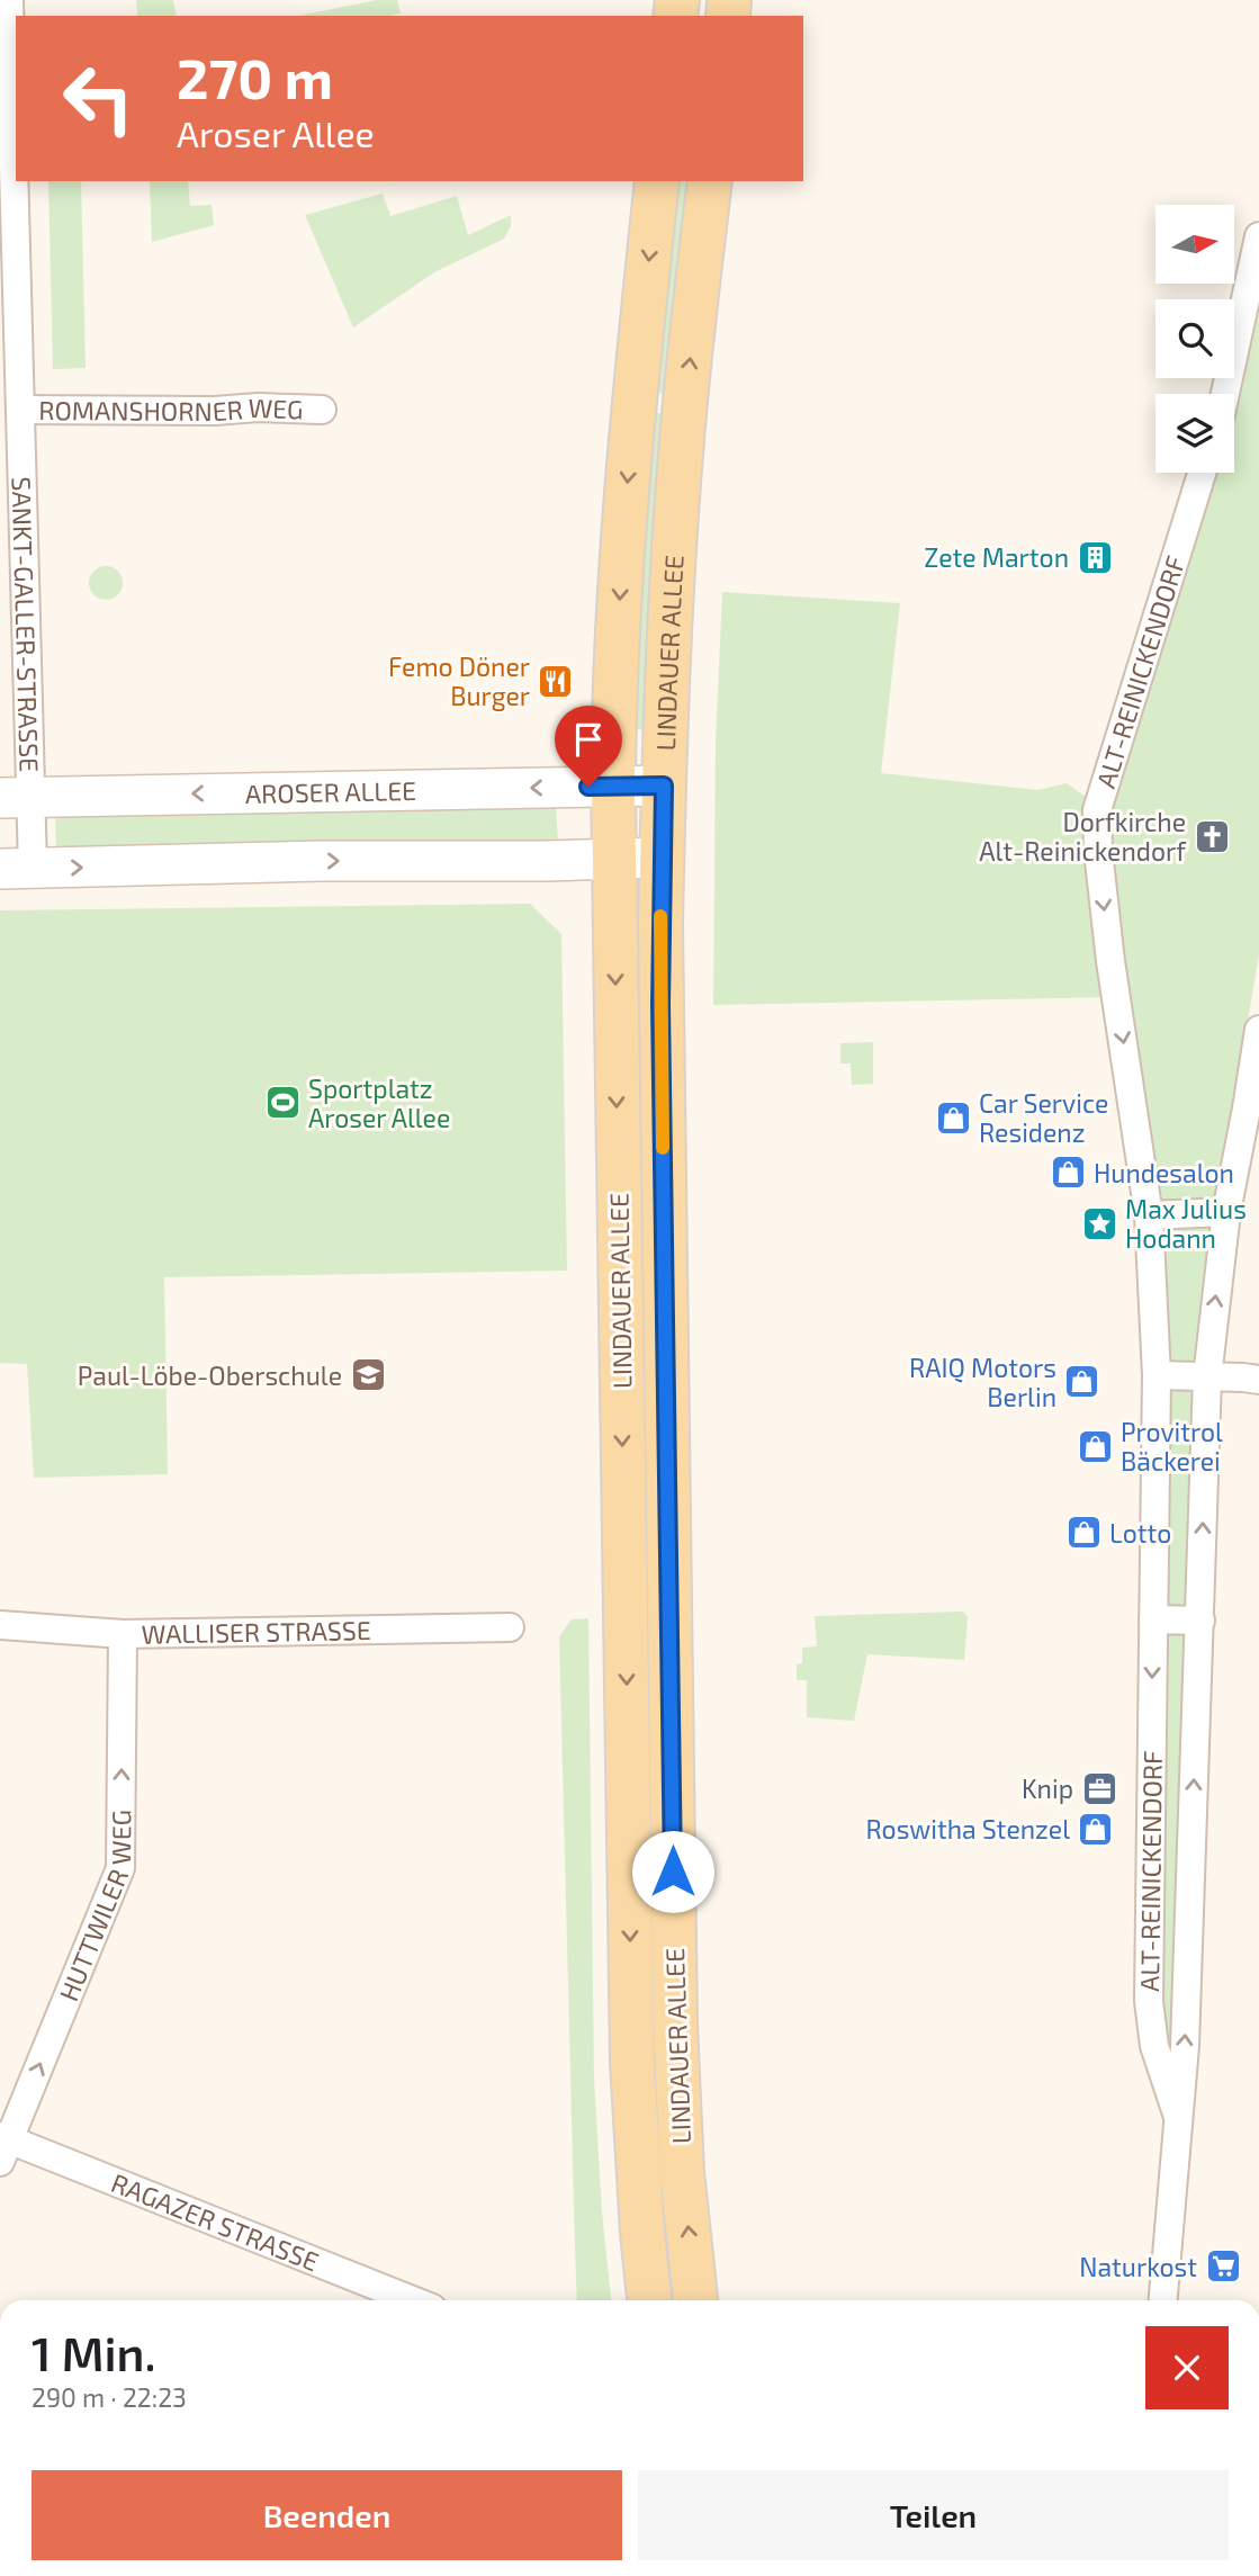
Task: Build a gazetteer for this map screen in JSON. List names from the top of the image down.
{
  "streets": {
    "main road": ["LINDAUER ALLEE", "AROSER ALLEE"],
    "street": [
      "ROMANSHORNER WEG",
      "SANKT-GALLER-STRASSE",
      "ALT-REINICKENDORF",
      "WALLISER STRASSE",
      "HUTTWILER WEG",
      "RAGAZER STRASSE"
    ]
  },
  "crossings": [
    ["ROMANSHORNER WEG", "SANKT-GALLER-STRASSE"],
    ["SANKT-GALLER-STRASSE", "AROSER ALLEE"],
    ["LINDAUER ALLEE", "AROSER ALLEE"],
    ["WALLISER STRASSE", "HUTTWILER WEG"],
    ["HUTTWILER WEG", "RAGAZER STRASSE"]
  ],
  "one_way": ["HUTTWILER WEG"],
  "places": {
    "building": ["Zete Marton"],
    "restaurant": ["Femo Döner Burger"],
    "church": ["Dorfkirche Alt-Reinickendorf"],
    "sports": ["Sportplatz Aroser Allee"],
    "shop": [
      "Car Service Residenz",
      "Hundesalon",
      "RAIQ Motors Berlin",
      "Provitrol Bäckerei",
      "Lotto",
      "Roswitha Stenzel"
    ],
    "place": ["Max Julius Hodann"],
    "school or university": ["Paul-Löbe-Oberschule"],
    "office": ["Knip"],
    "supermarket": ["Naturkost"]
  },
  "north": "right",
  "page": {
    "turn": ["270 m", "Aroser Allee"],
    "heading": ["1 Min.", "290 m · 22:23"],
    "buttons": ["Beenden", "Teilen"]
  }
}
